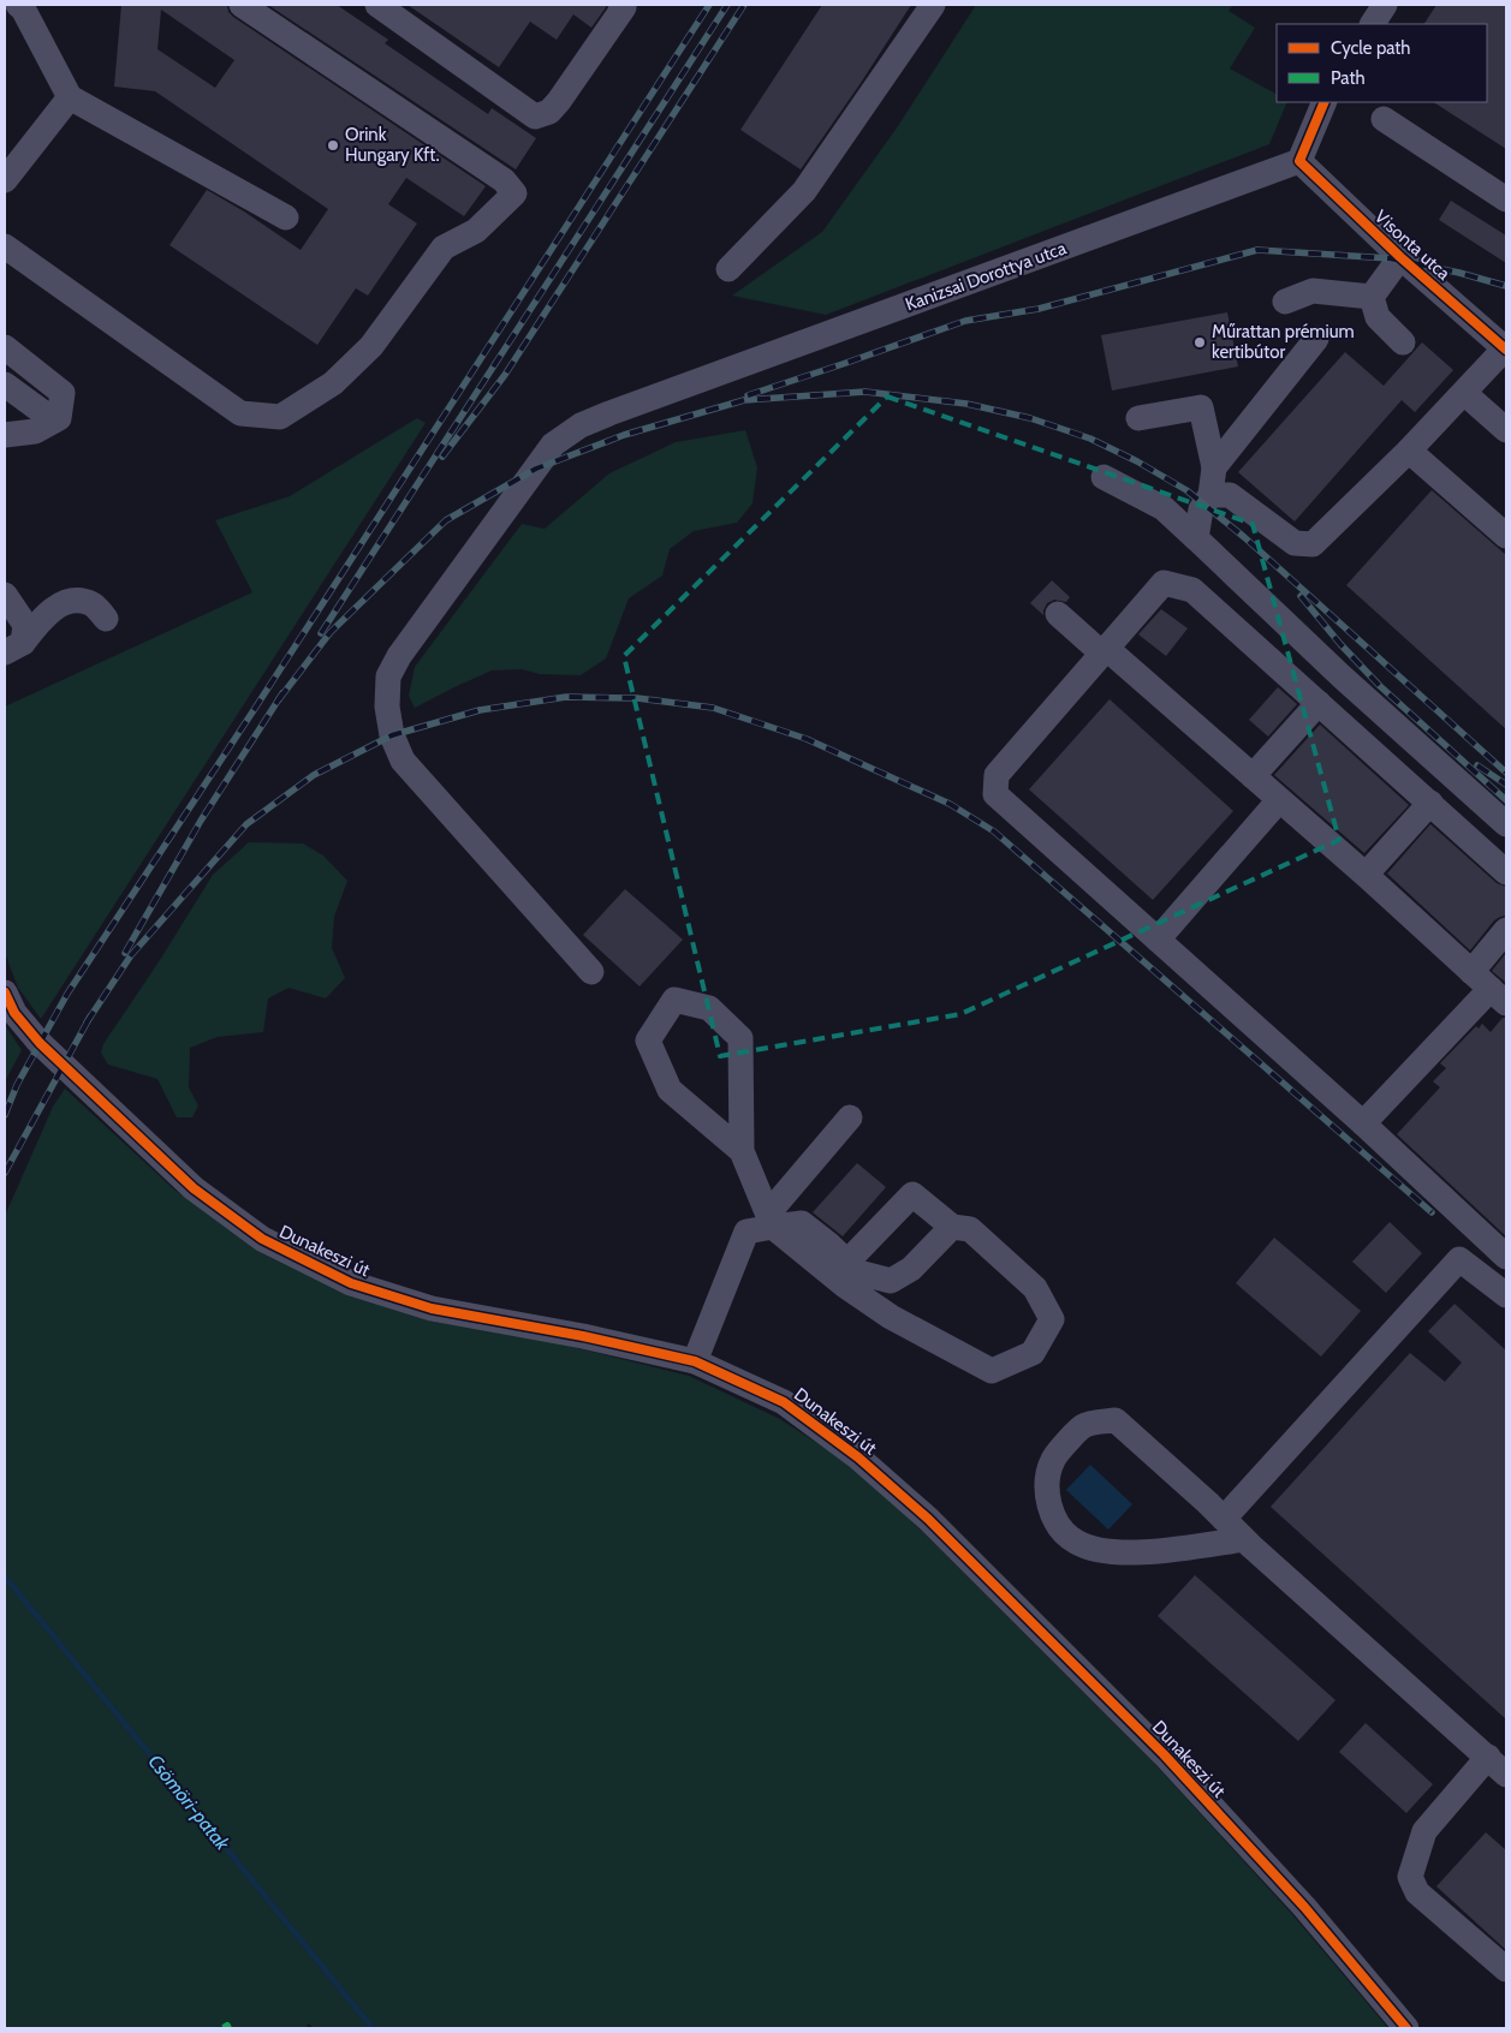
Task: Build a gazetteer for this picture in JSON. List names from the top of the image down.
{
  "streets": {
    "street": ["Visonta utca", "Kanizsai Dorottya utca", "Dunakeszi út"]
  },
  "crossings": [
    ["Visonta utca", "Kanizsai Dorottya utca"]
  ],
  "water": ["Csömöri-patak"],
  "places": ["Orink Hungary Kft.", "Műrattan prémium kertibútor"],
  "legend": ["Cycle path", "Path"]
}
